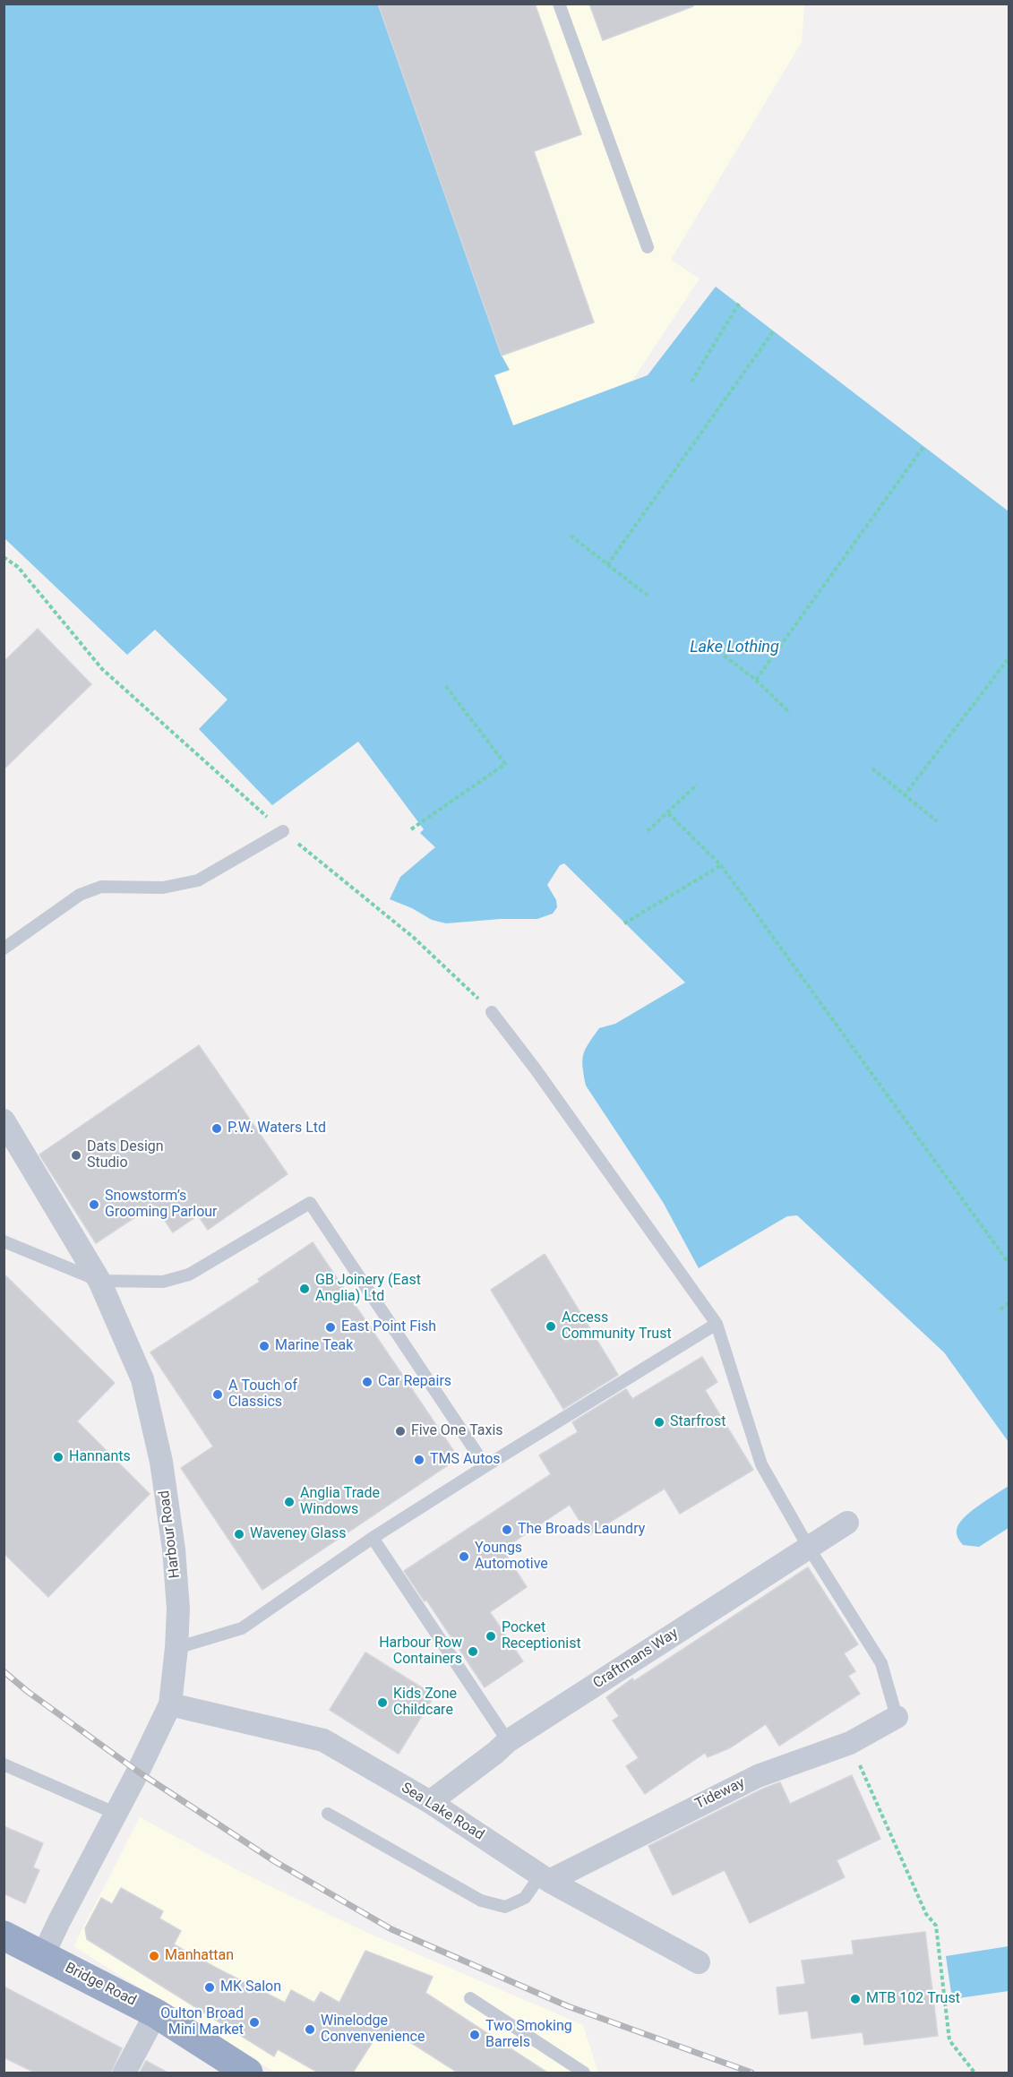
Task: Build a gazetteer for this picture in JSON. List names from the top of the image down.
{
  "streets": {
    "highway": ["Bridge Road"],
    "street": [
      "Harbour Road",
      "Craftmans Way",
      "Tideway",
      "Sea Lake Road"
    ]
  },
  "crossings": [
    ["Harbour Road", "Sea Lake Road"],
    ["Harbour Road", "Bridge Road"],
    ["Craftmans Way", "Sea Lake Road"],
    ["Tideway", "Sea Lake Road"]
  ],
  "water": ["Lake Lothing"],
  "places": [
    "P.W. Waters Ltd",
    "Dats Design Studio",
    "Snowstorm’s Grooming Parlour",
    "GB Joinery (East Anglia) Ltd",
    "Access Community Trust",
    "East Point Fish",
    "Marine Teak",
    "Car Repairs",
    "A Touch of Classics",
    "Starfrost",
    "Five One Taxis",
    "Hannants",
    "TMS Autos",
    "Anglia Trade Windows",
    "The Broads Laundry",
    "Waveney Glass",
    "Youngs Automotive",
    "Pocket Receptionist",
    "Harbour Row Containers",
    "Kids Zone Childcare",
    "Manhattan",
    "MK Salon",
    "MTB 102 Trust",
    "Oulton Broad Mini Market",
    "Winelodge Convenvenience",
    "Two Smoking Barrels"
  ]
}
